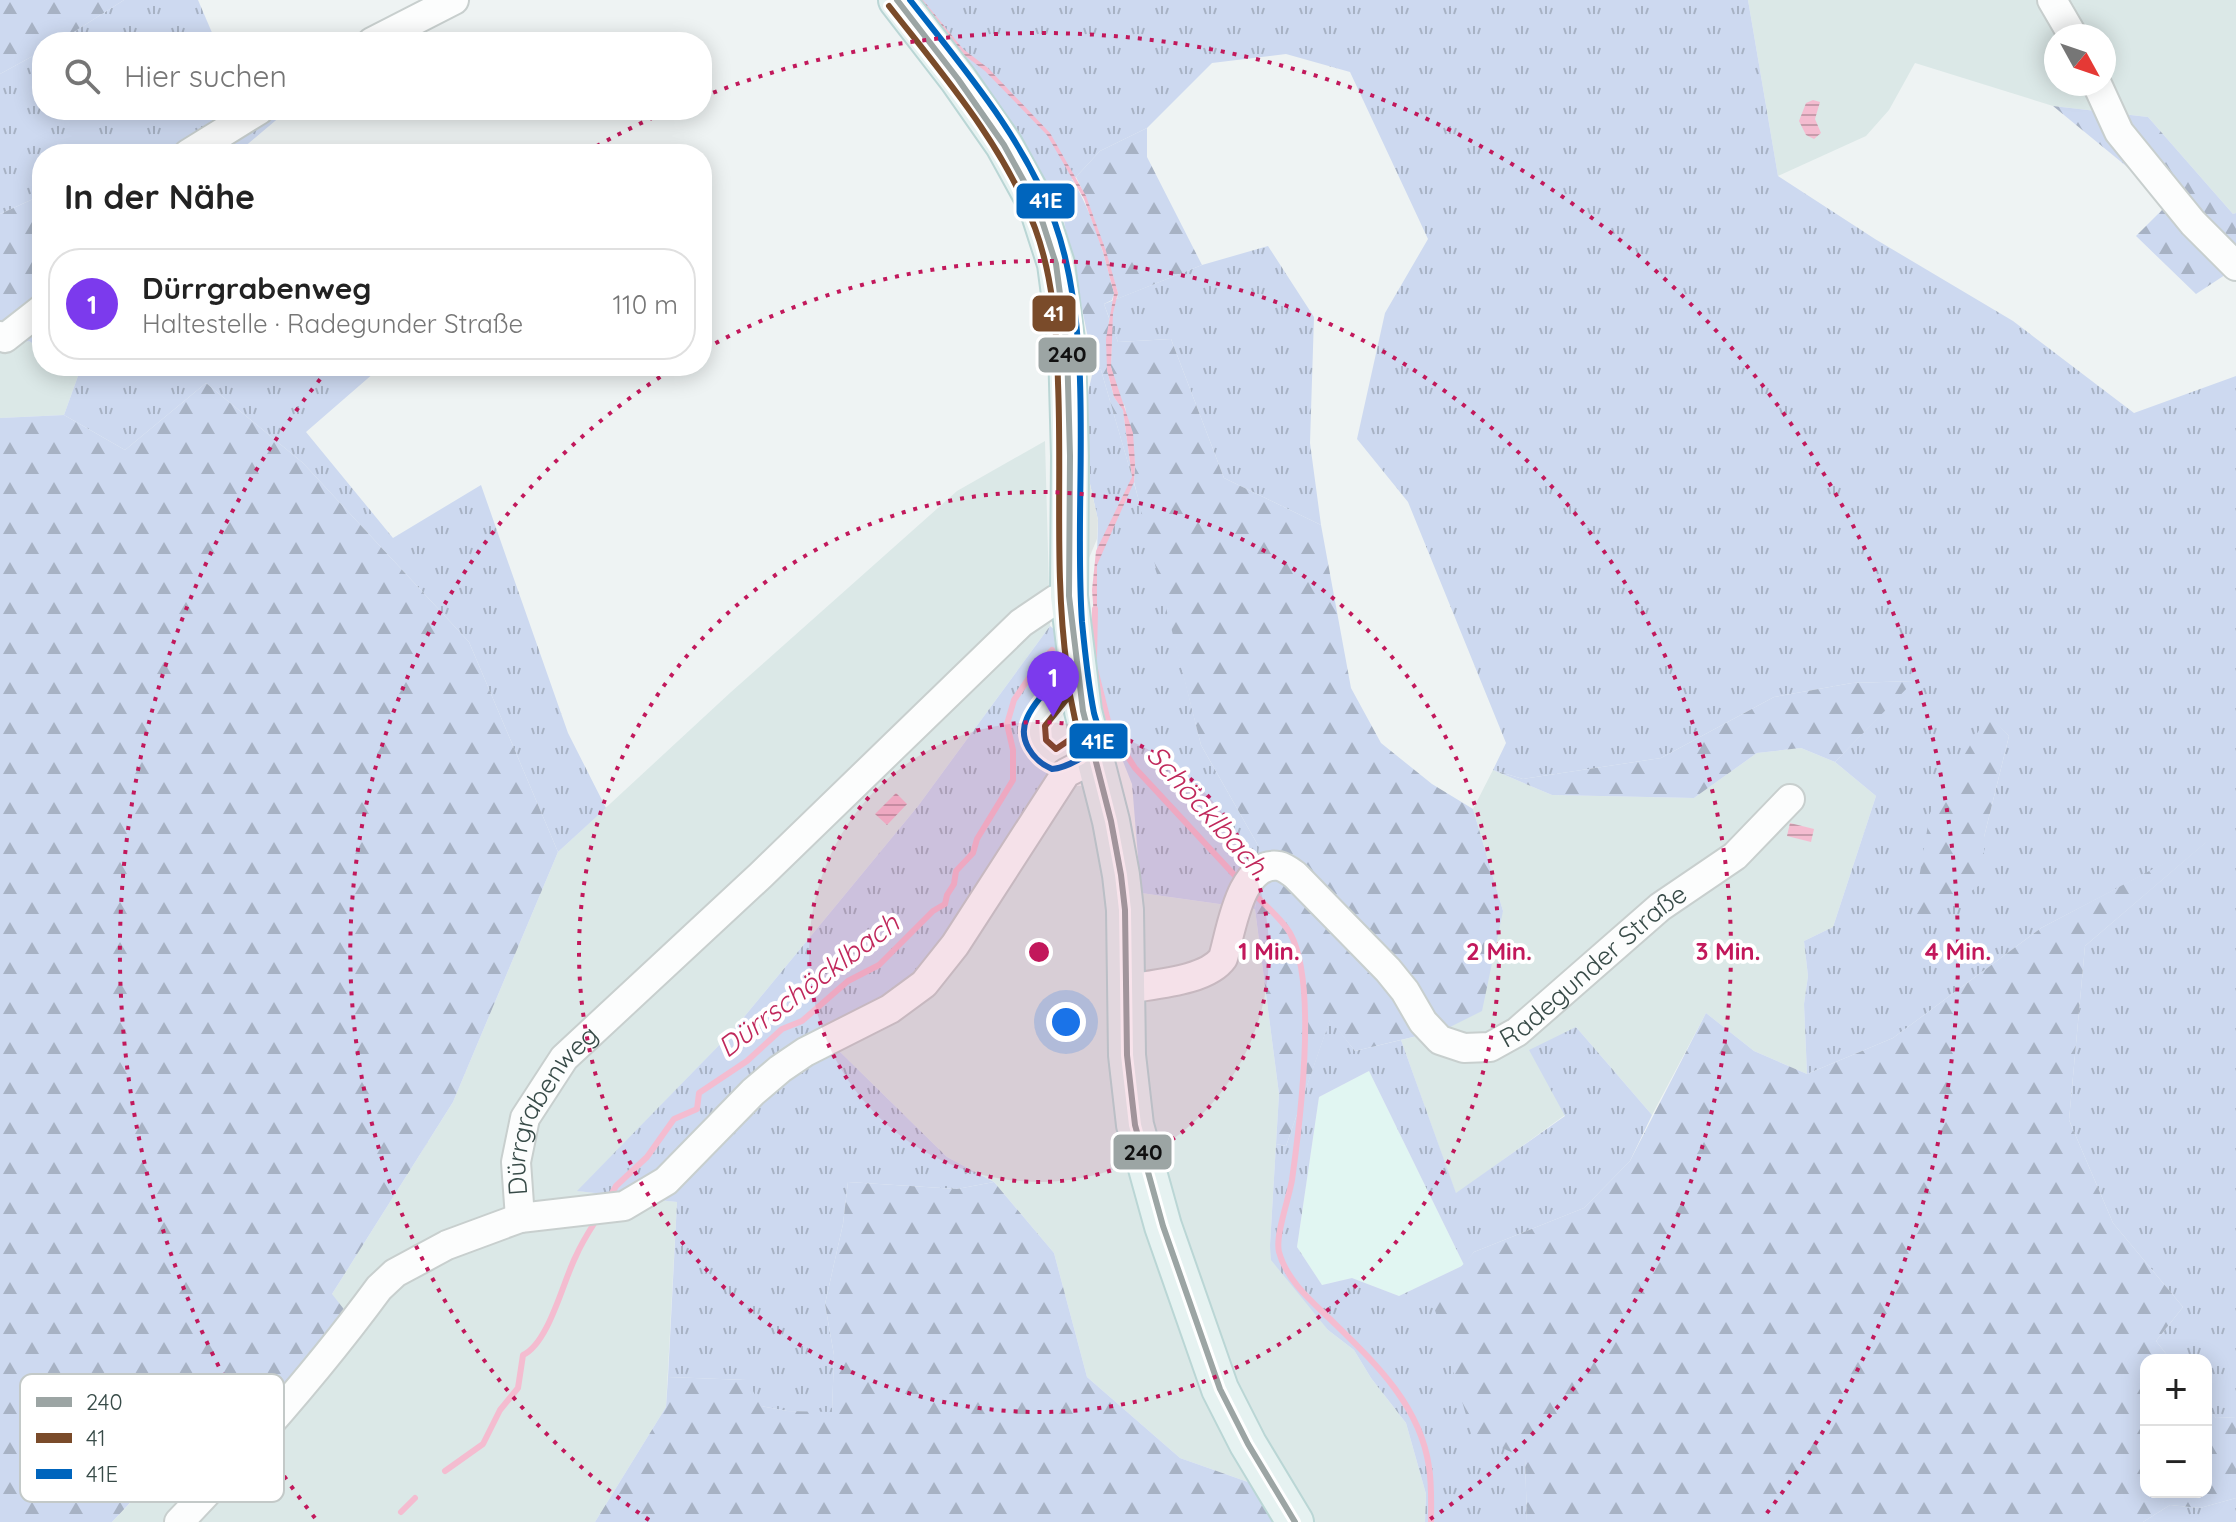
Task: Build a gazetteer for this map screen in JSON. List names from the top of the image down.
{
  "streets": {
    "street": ["Radegunder Straße", "Dürrgrabenweg"]
  },
  "water": ["Schöcklbach", "Dürrschöcklbach"],
  "lines": ["transit line 240", "transit line 41E", "transit line 41"],
  "legend": ["240", "41", "41E"],
  "north": "bottom right",
  "page": {
    "search": "Hier suchen",
    "heading": "In der Nähe",
    "list": [
      {
        "mark": "1",
        "name": "Dürrgrabenweg",
        "note": "Haltestelle · Radegunder Straße",
        "value": "110 m"
      }
    ],
    "pins": "1",
    "map_buttons": ["+", "−"]
  },
  "rings": [
    "1 Min.",
    "2 Min.",
    "3 Min.",
    "4 Min."
  ]
}
